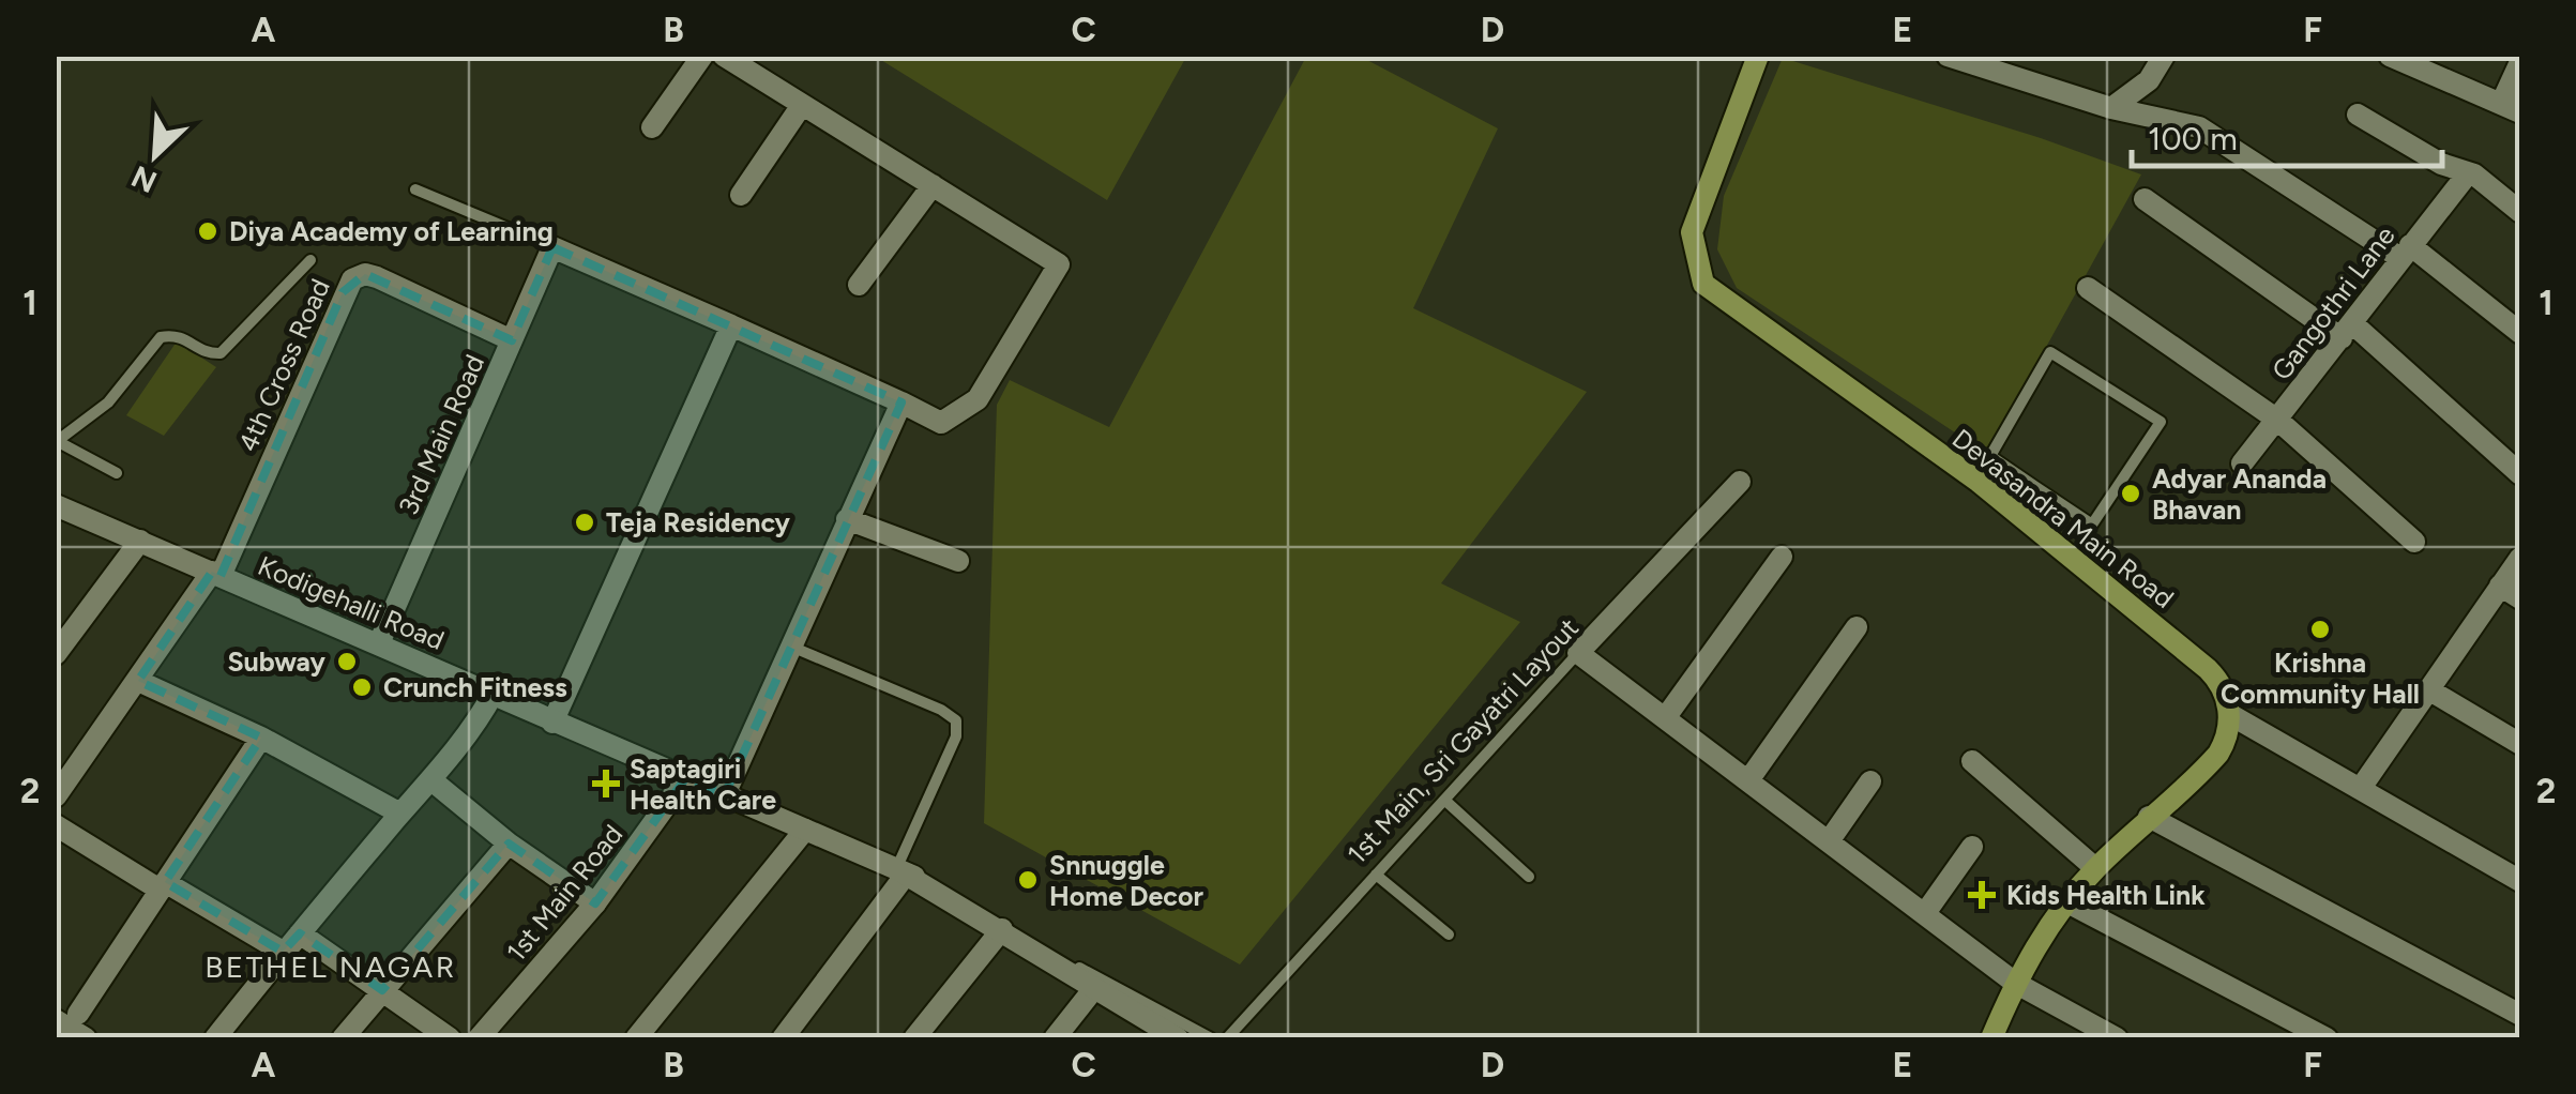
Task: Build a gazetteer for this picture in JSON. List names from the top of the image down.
{
  "streets": {
    "main road": ["Devasandra Main Road"],
    "street": [
      "Gangothri Lane",
      "4th Cross Road",
      "3rd Main Road",
      "Kodigehalli Road",
      "1st Main, Sri Gayatri Layout",
      "1st Main Road"
    ]
  },
  "crossings": [
    ["4th Cross Road", "3rd Main Road"],
    ["4th Cross Road", "Kodigehalli Road"],
    ["3rd Main Road", "Kodigehalli Road"],
    ["Kodigehalli Road", "1st Main Road"]
  ],
  "districts": ["BETHEL NAGAR"],
  "places": {
    "other": [
      "Diya Academy of Learning",
      "Adyar Ananda Bhavan",
      "Teja Residency",
      "Krishna Community Hall",
      "Subway",
      "Crunch Fitness",
      "Snnuggle Home Decor"
    ],
    "health": ["Saptagiri Health Care", "Kids Health Link"]
  },
  "scale_bar": "100 m",
  "north": "bottom left",
  "grid": {
    "columns": [
      "A",
      "B",
      "C",
      "D",
      "E",
      "F"
    ],
    "rows": ["1", "2"]
  }
}
